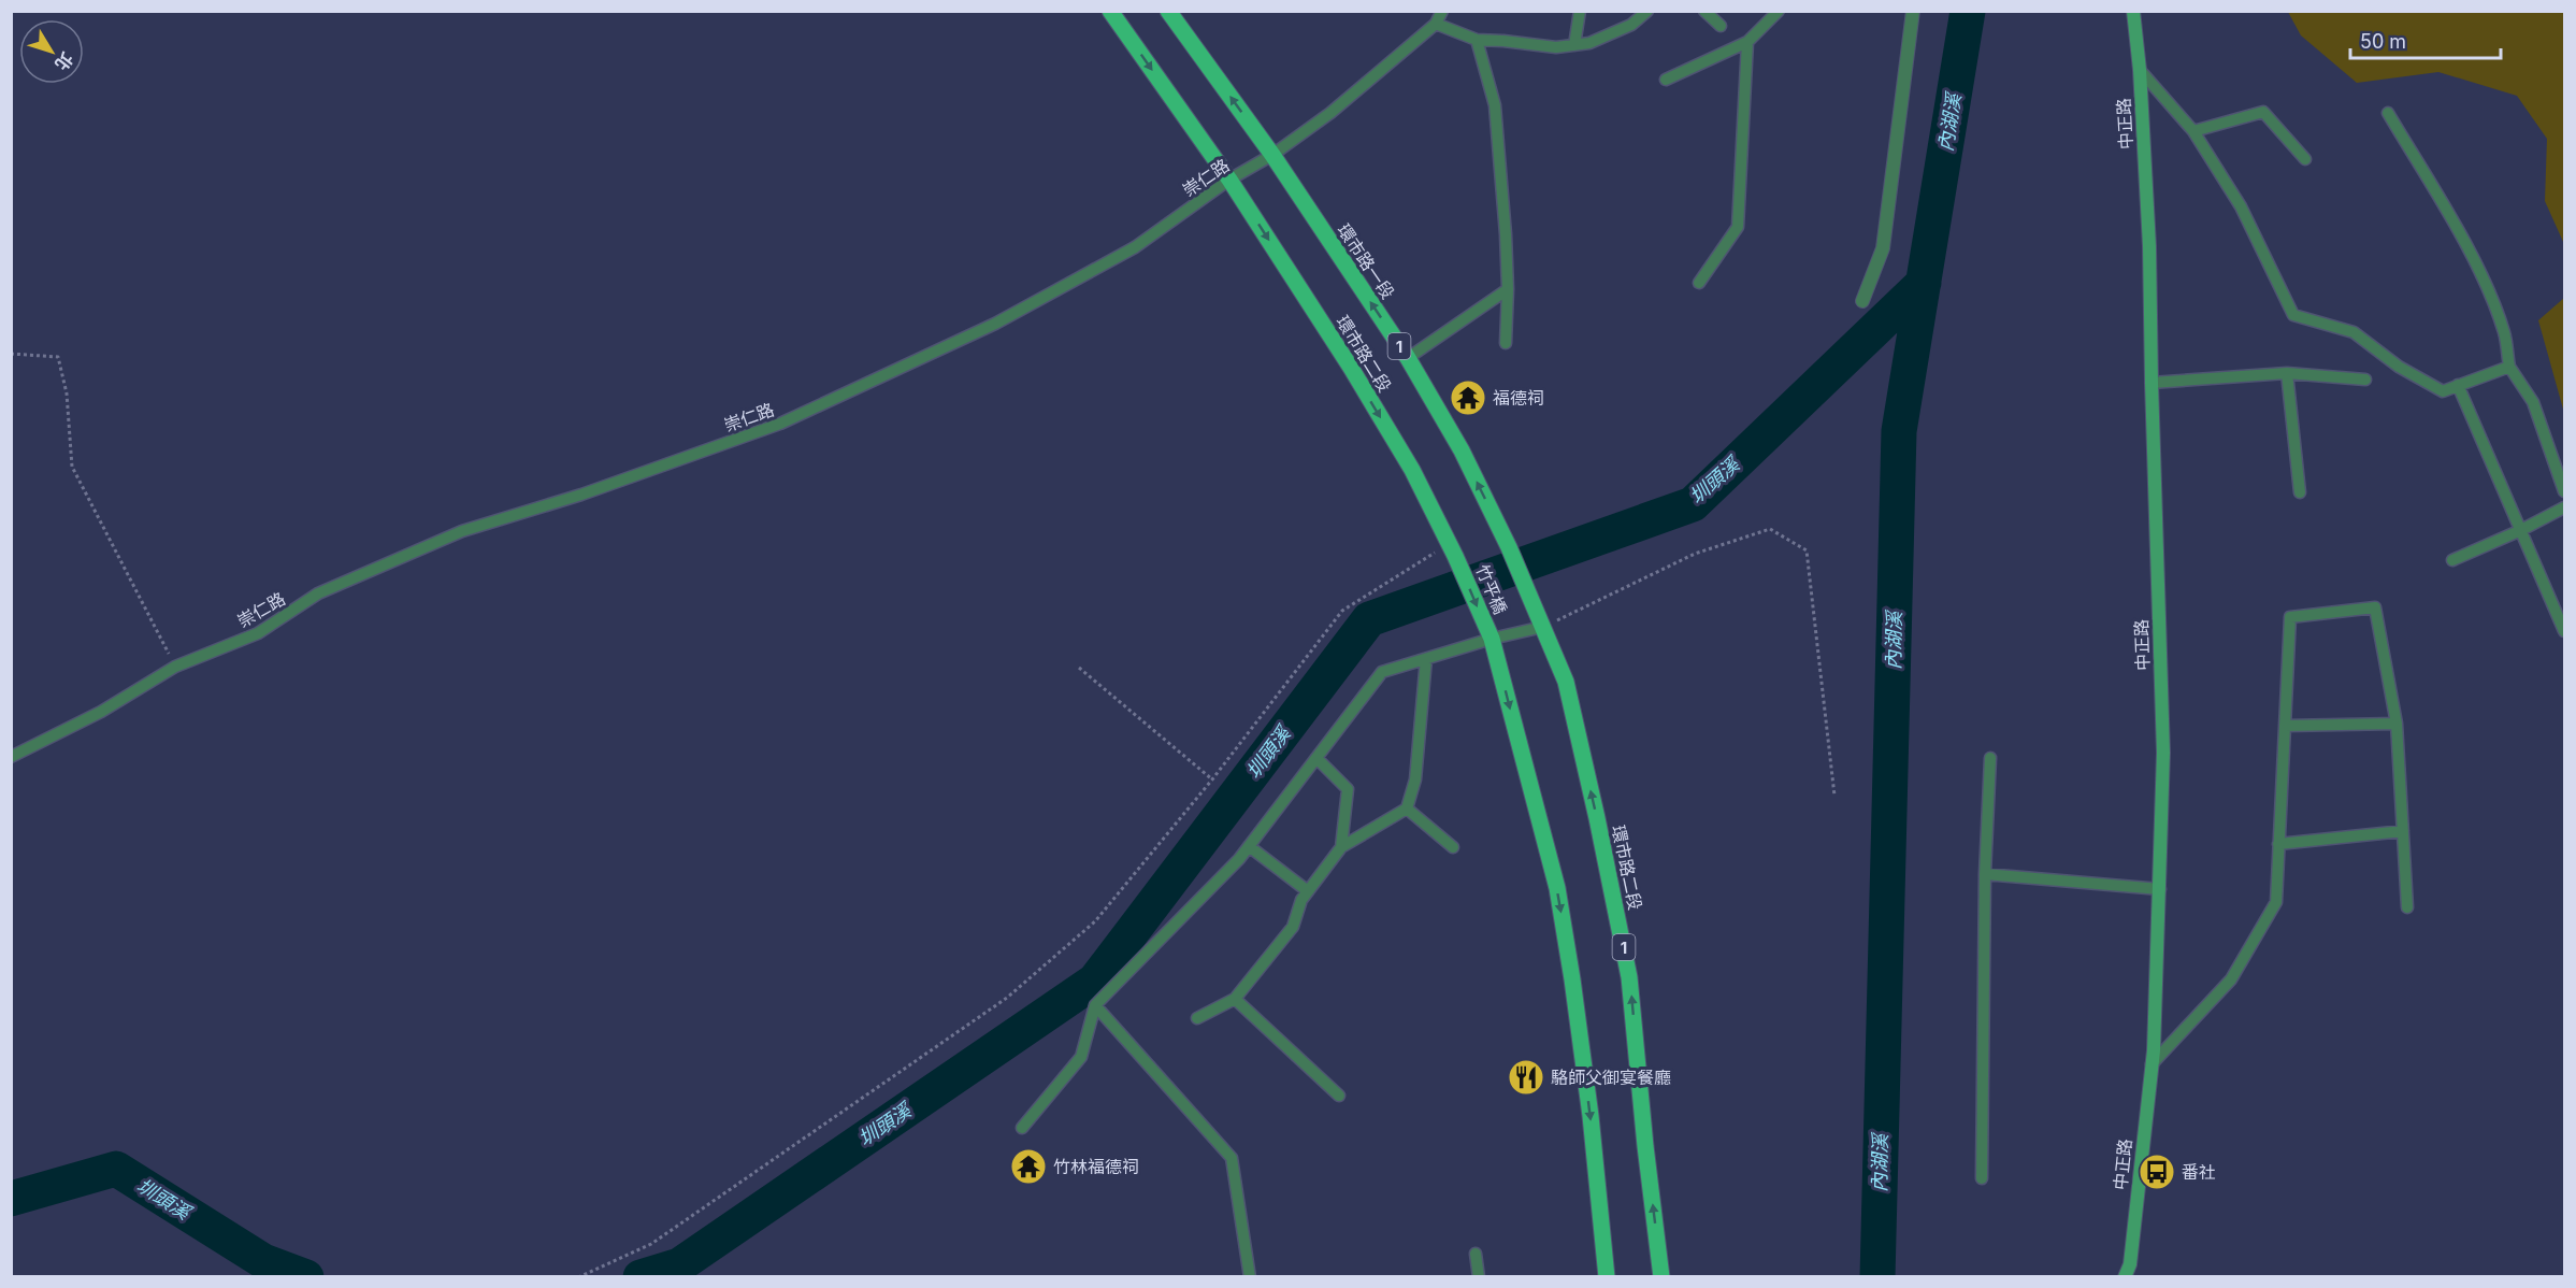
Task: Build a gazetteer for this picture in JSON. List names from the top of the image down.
{
  "streets": {
    "main road": [
      "中正路",
      "環市路一段",
      "1",
      "環市路二段",
      "竹平橋"
    ],
    "lane": ["崇仁路"]
  },
  "crossings": [
    ["崇仁路", "環市路一段"],
    ["崇仁路", "環市路二段"],
    ["環市路一段", "竹平橋"],
    ["環市路二段", "竹平橋"]
  ],
  "one_way": ["環市路一段"],
  "water": ["內湖溪", "圳頭溪"],
  "places": {
    "temple": ["福德祠", "竹林福德祠"],
    "restaurant": ["駱師父御宴餐廳"],
    "bus stop": ["番社"]
  },
  "scale_bar": "50 m",
  "north": "bottom right"
}
